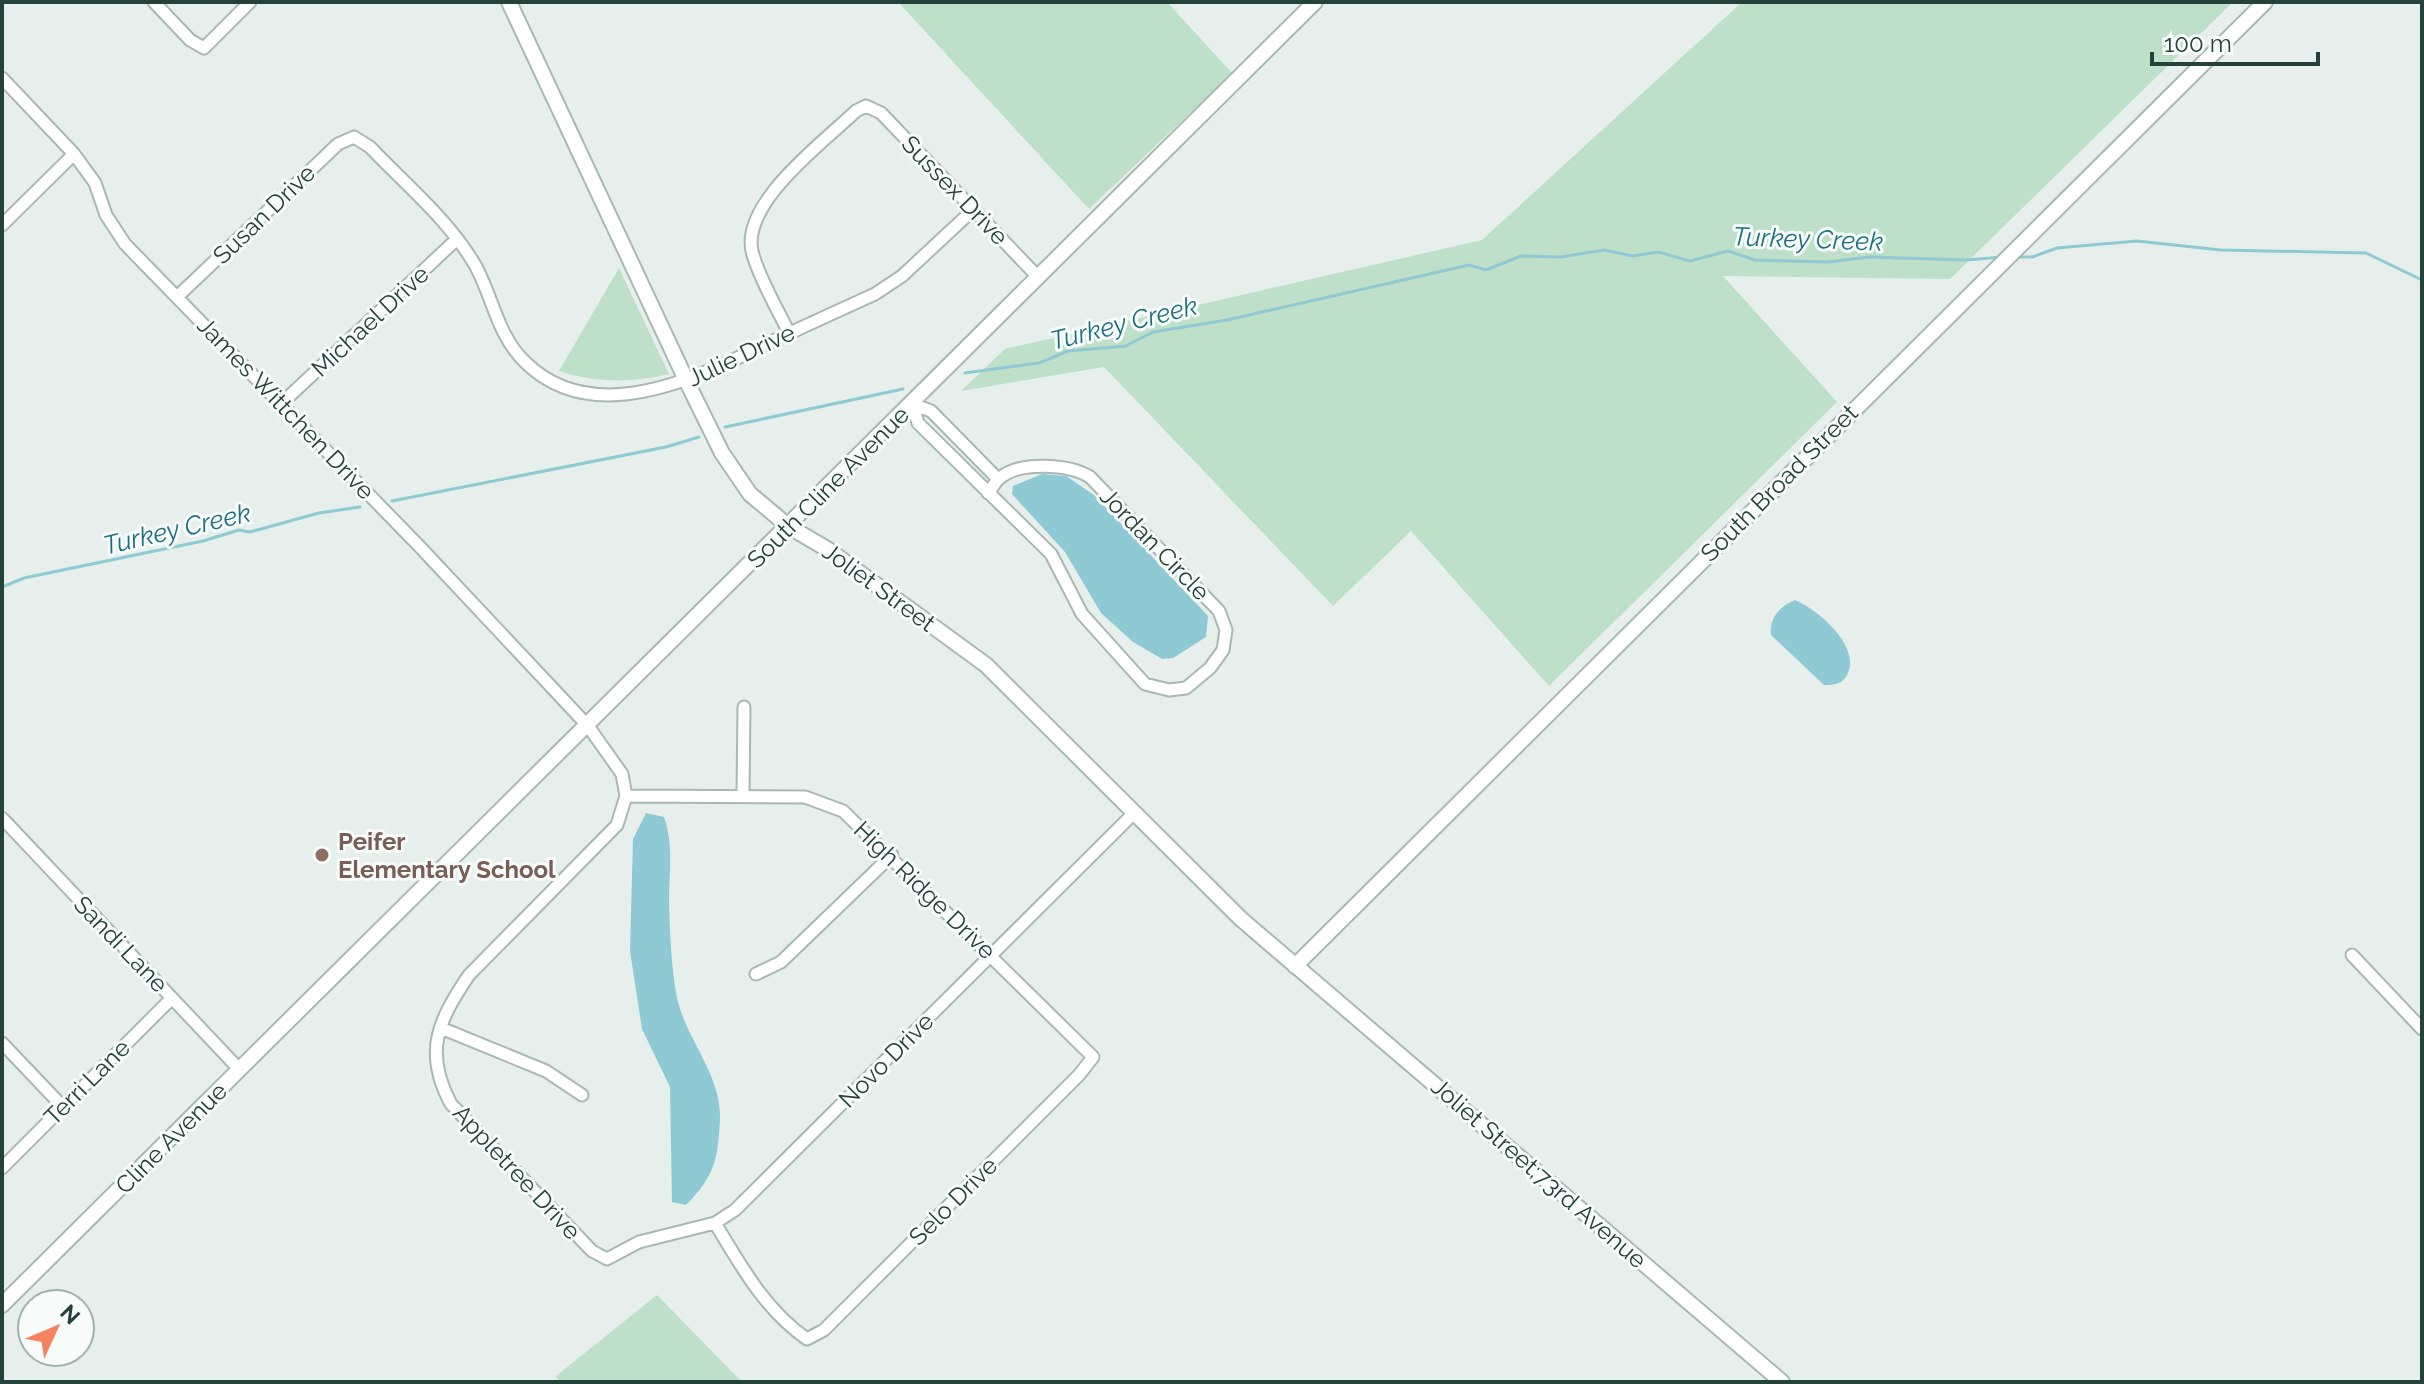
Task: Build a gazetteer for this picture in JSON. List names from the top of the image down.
{
  "streets": {
    "street": [
      "Sussex Drive",
      "Susan Drive",
      "Michael Drive",
      "Julie Drive",
      "James Wittchen Drive",
      "South Broad Street",
      "South Cline Avenue",
      "Jordan Circle",
      "Joliet Street",
      "High Ridge Drive",
      "Sandi Lane",
      "Novo Drive",
      "Terri Lane",
      "Cline Avenue",
      "Appletree Drive",
      "Joliet Street;73rd Avenue",
      "Selo Drive"
    ]
  },
  "crossings": [
    ["Sussex Drive", "Julie Drive"],
    ["Sussex Drive", "South Cline Avenue"],
    ["Susan Drive", "Julie Drive"],
    ["Susan Drive", "James Wittchen Drive"],
    ["Michael Drive", "Julie Drive"],
    ["Michael Drive", "James Wittchen Drive"],
    ["Julie Drive", "Joliet Street"],
    ["James Wittchen Drive", "South Cline Avenue"],
    ["James Wittchen Drive", "High Ridge Drive"],
    ["James Wittchen Drive", "Appletree Drive"],
    ["South Broad Street", "Joliet Street"],
    ["South Broad Street", "Joliet Street;73rd Avenue"],
    ["South Cline Avenue", "Jordan Circle"],
    ["South Cline Avenue", "Joliet Street"],
    ["South Cline Avenue", "Cline Avenue"],
    ["Joliet Street", "Novo Drive"],
    ["Joliet Street", "Joliet Street;73rd Avenue"],
    ["High Ridge Drive", "Novo Drive"],
    ["High Ridge Drive", "Appletree Drive"],
    ["High Ridge Drive", "Selo Drive"],
    ["Sandi Lane", "Terri Lane"],
    ["Sandi Lane", "Cline Avenue"],
    ["Novo Drive", "Appletree Drive"],
    ["Novo Drive", "Selo Drive"]
  ],
  "water": ["Turkey Creek"],
  "places": ["Peifer Elementary School"],
  "scale_bar": "100 m",
  "north": "top right"
}
